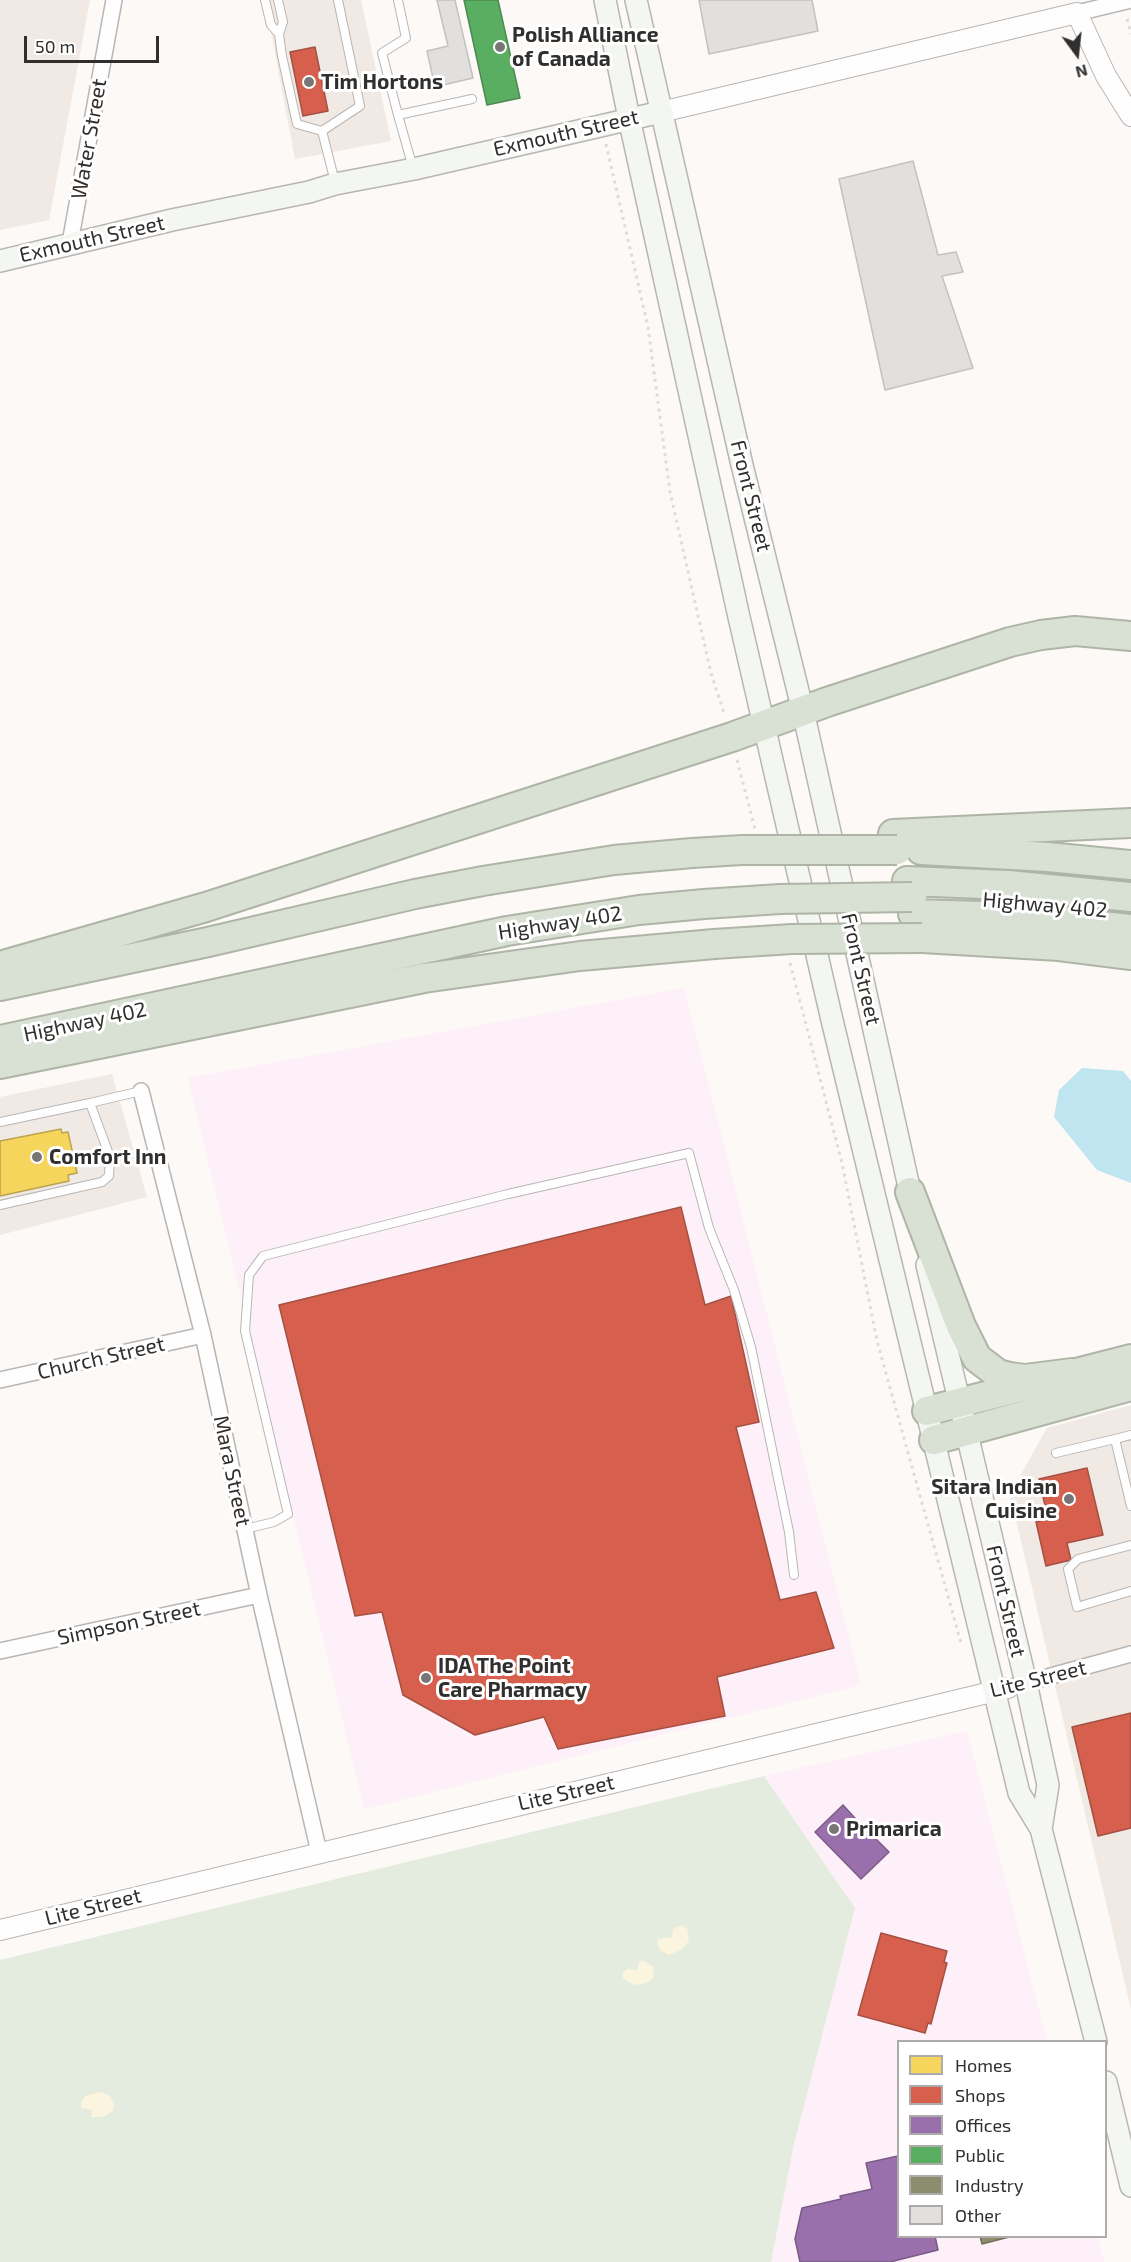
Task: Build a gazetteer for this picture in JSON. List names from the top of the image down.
{
  "streets": {
    "highway": ["Highway 402"],
    "main road": ["Exmouth Street", "Front Street"],
    "street": [
      "Water Street",
      "Church Street",
      "Mara Street",
      "Simpson Street",
      "Lite Street"
    ]
  },
  "crossings": [
    ["Exmouth Street", "Water Street"],
    ["Exmouth Street", "Front Street"],
    ["Front Street", "Lite Street"],
    ["Church Street", "Mara Street"],
    ["Mara Street", "Simpson Street"],
    ["Mara Street", "Lite Street"]
  ],
  "places": [
    "Polish Alliance of Canada",
    "Tim Hortons",
    "Comfort Inn",
    "Sitara Indian Cuisine",
    "IDA The Point Care Pharmacy",
    "Primarica"
  ],
  "legend": [
    "Homes",
    "Shops",
    "Offices",
    "Public",
    "Industry",
    "Other"
  ],
  "scale_bar": "50 m",
  "north": "bottom"
}
